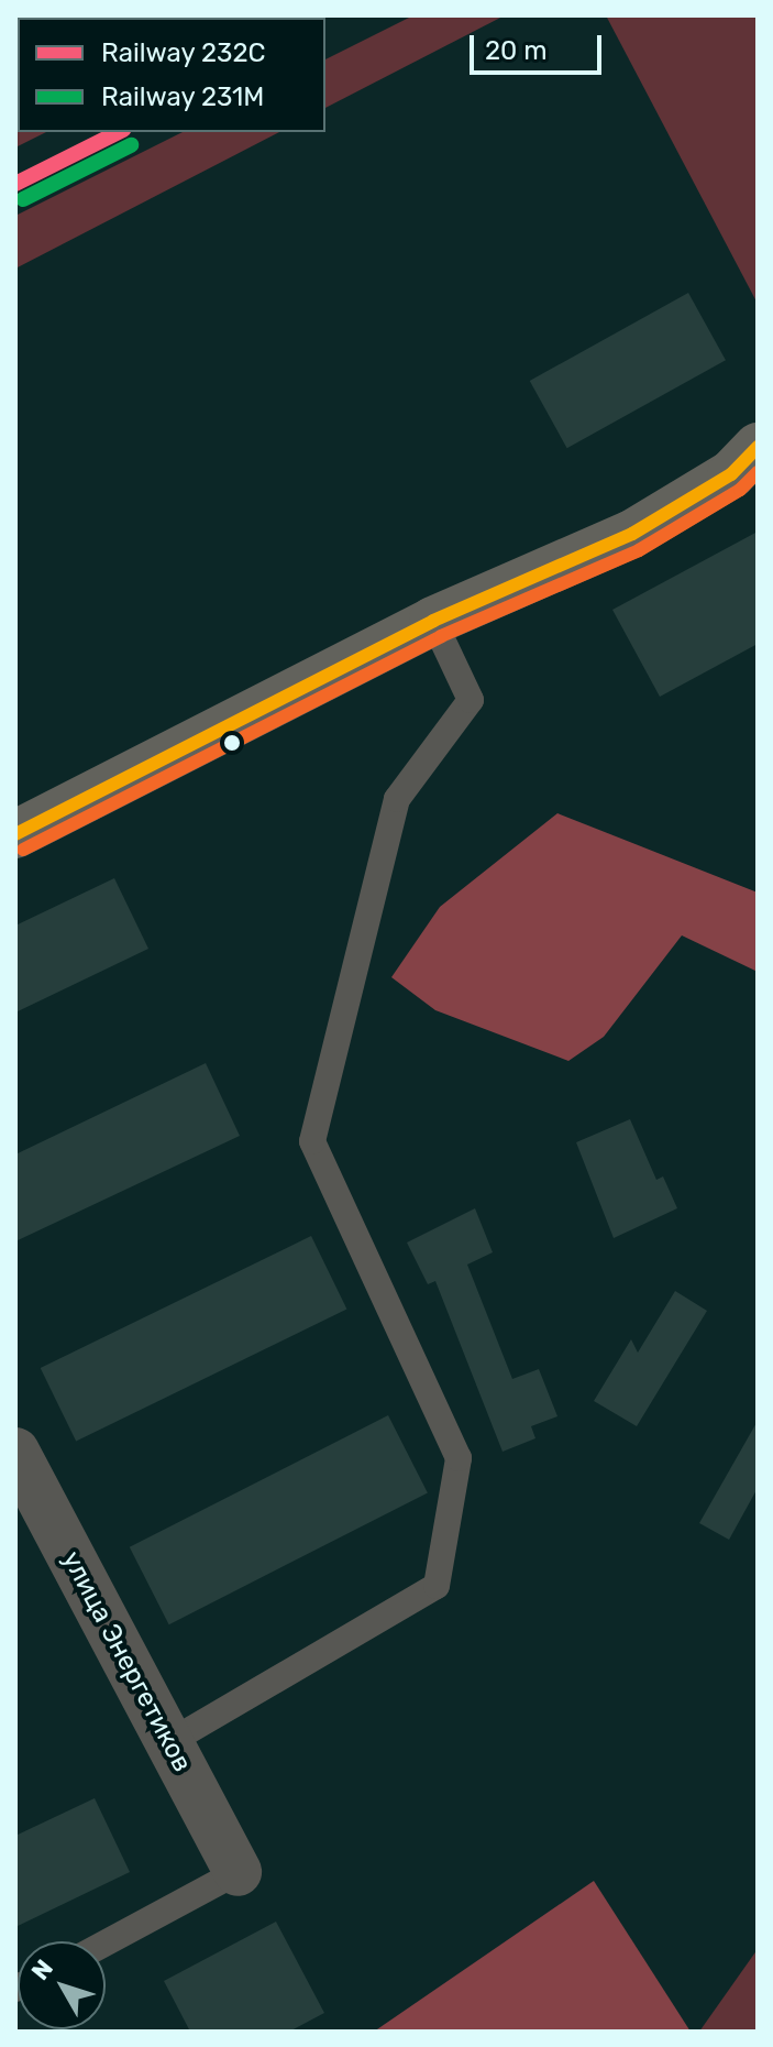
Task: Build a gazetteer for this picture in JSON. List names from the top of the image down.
{
  "streets": {
    "street": ["улица Энергетиков"]
  },
  "lines": ["rail line 232C", "rail line 231М"],
  "legend": ["Railway 232C", "Railway 231М"],
  "scale_bar": "20 m",
  "north": "top left"
}
